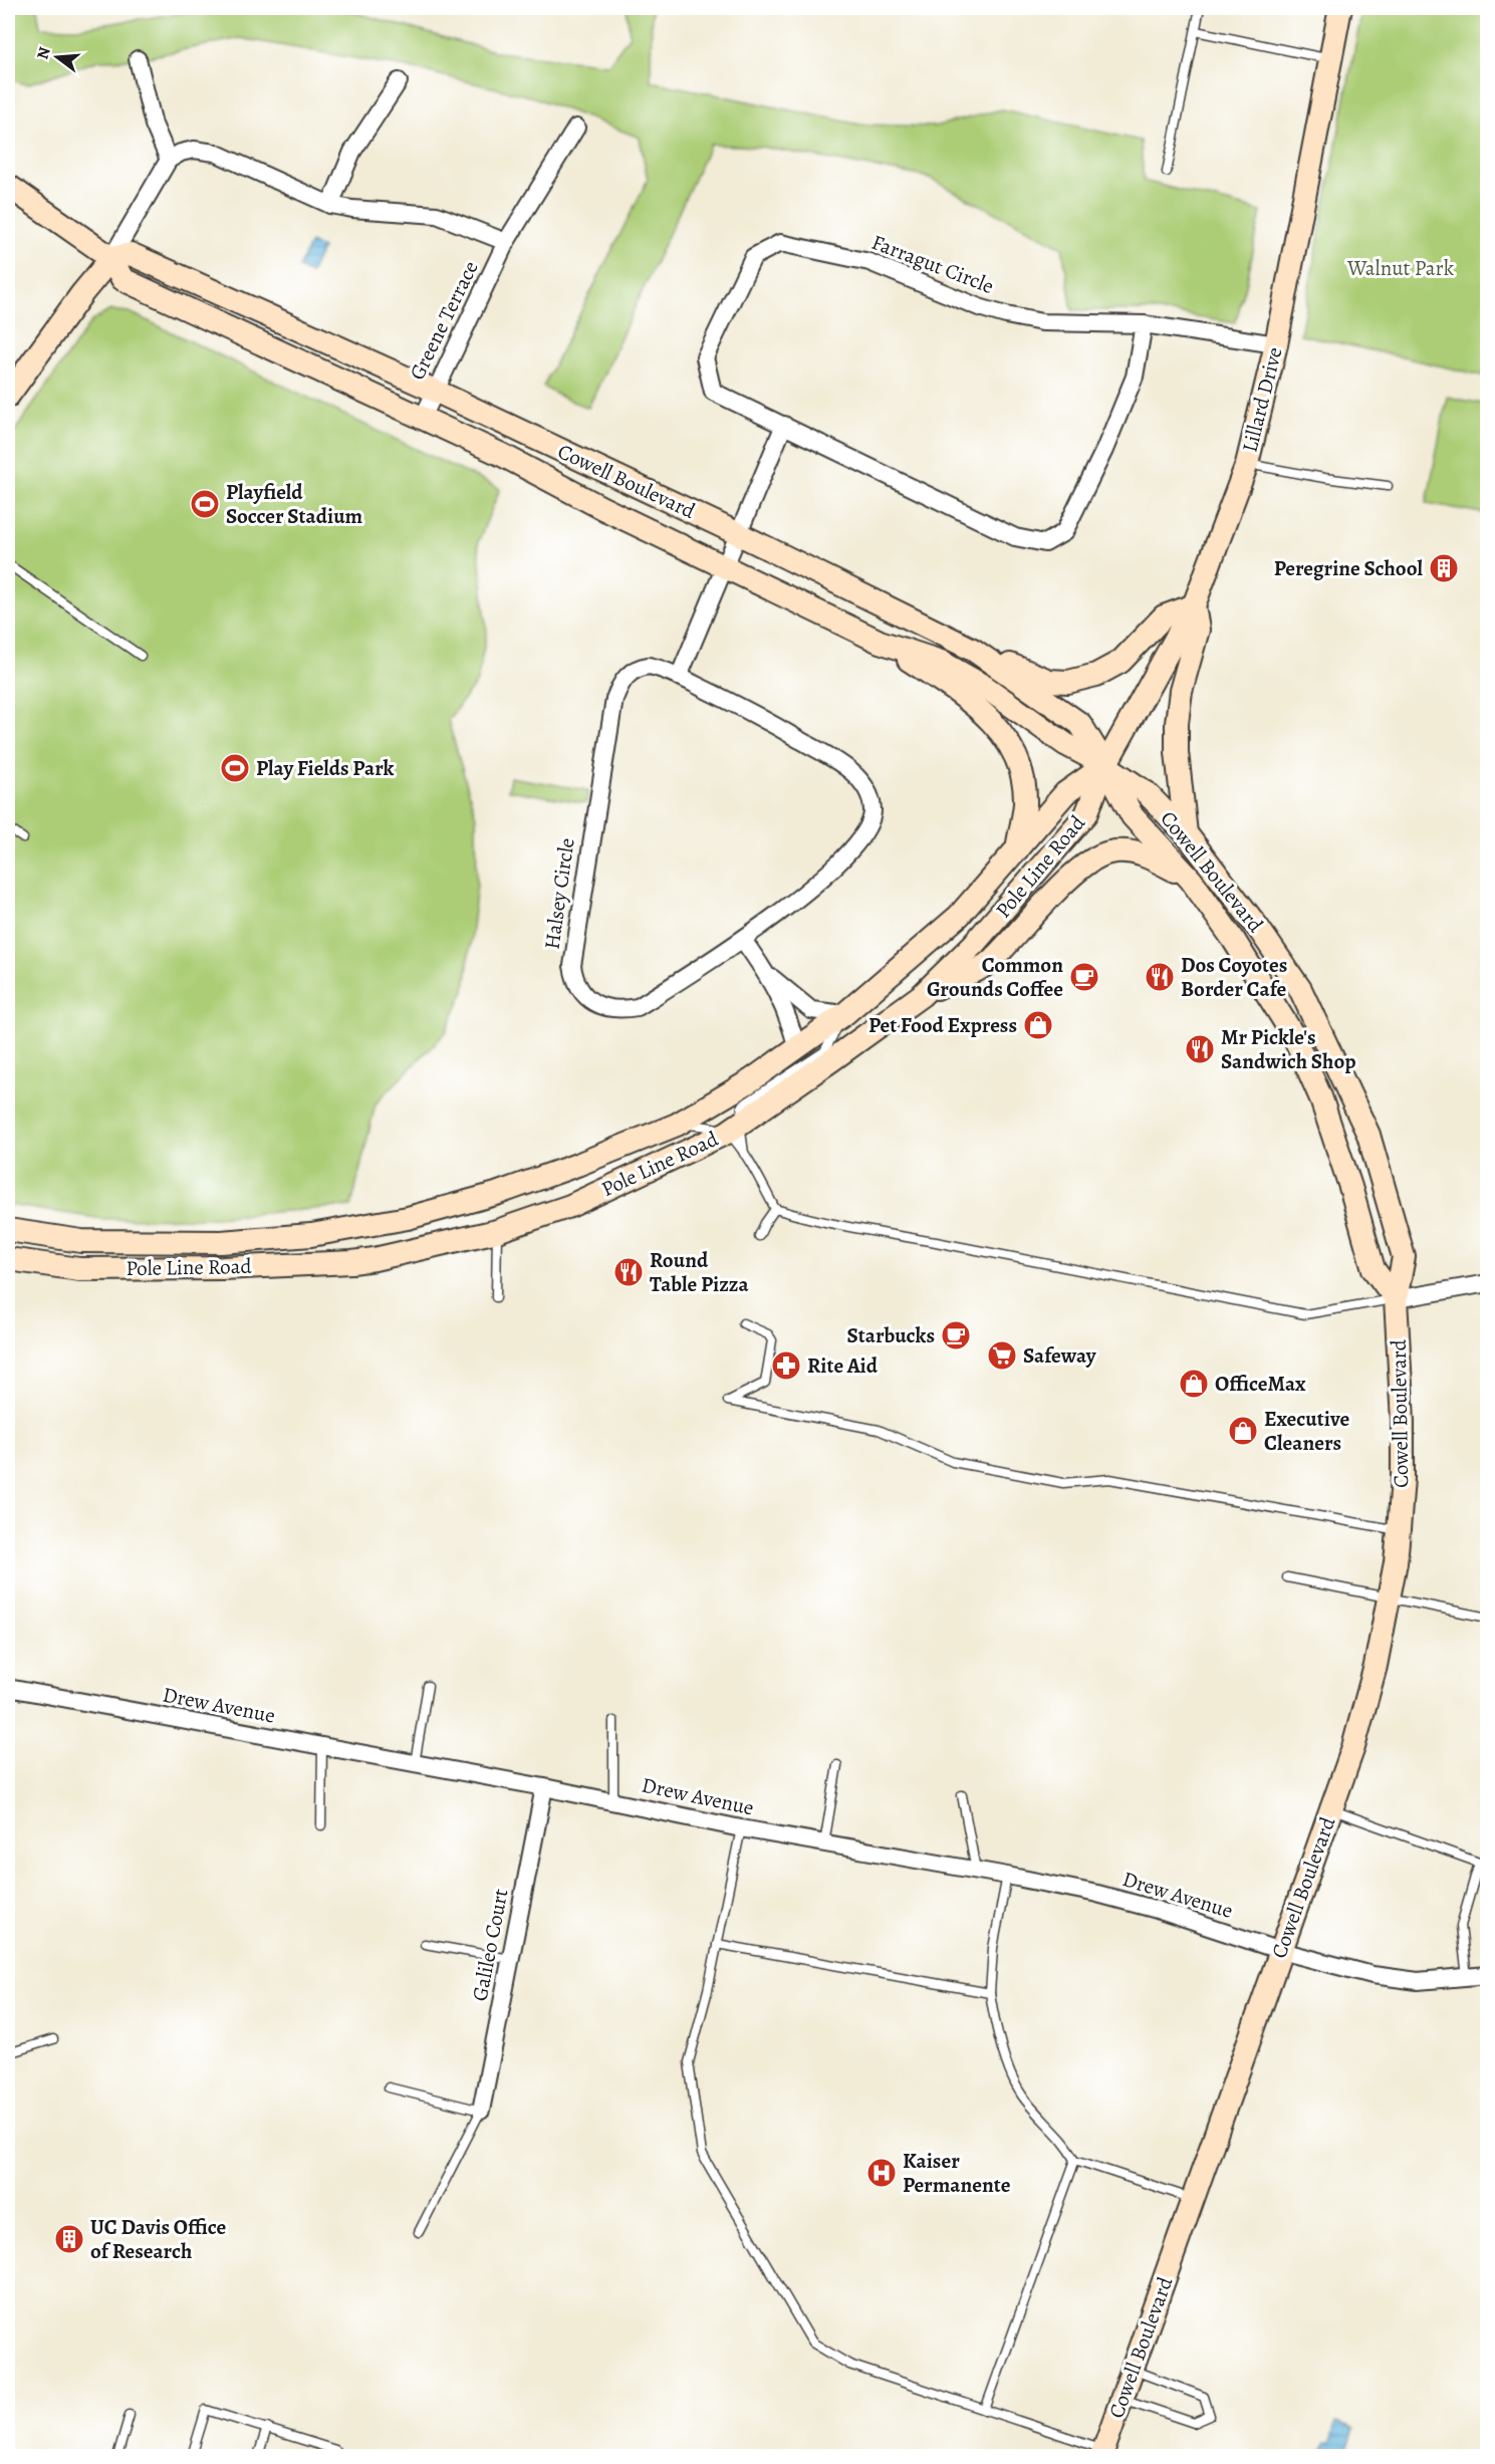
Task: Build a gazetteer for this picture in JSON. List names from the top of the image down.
{
  "streets": {
    "main road": ["Lillard Drive", "Cowell Boulevard", "Pole Line Road"],
    "street": [
      "Farragut Circle",
      "Greene Terrace",
      "Halsey Circle",
      "Drew Avenue",
      "Galileo Court"
    ]
  },
  "crossings": [
    ["Farragut Circle", "Lillard Drive"],
    ["Greene Terrace", "Cowell Boulevard"],
    ["Lillard Drive", "Cowell Boulevard"],
    ["Lillard Drive", "Pole Line Road"],
    ["Cowell Boulevard", "Pole Line Road"],
    ["Cowell Boulevard", "Drew Avenue"],
    ["Drew Avenue", "Galileo Court"]
  ],
  "parks": ["Walnut Park"],
  "places": {
    "sports": ["Playfield Soccer Stadium", "Play Fields Park"],
    "building": ["Peregrine School", "UC Davis Office of Research"],
    "cafe": ["Common Grounds Coffee", "Starbucks"],
    "restaurant": ["Dos Coyotes Border Cafe", "Mr Pickle's Sandwich Shop", "Round Table Pizza"],
    "shop": ["Pet Food Express", "OfficeMax", "Executive Cleaners"],
    "supermarket": ["Safeway"],
    "pharmacy": ["Rite Aid"],
    "hospital": ["Kaiser Permanente"]
  },
  "north": "left"
}
